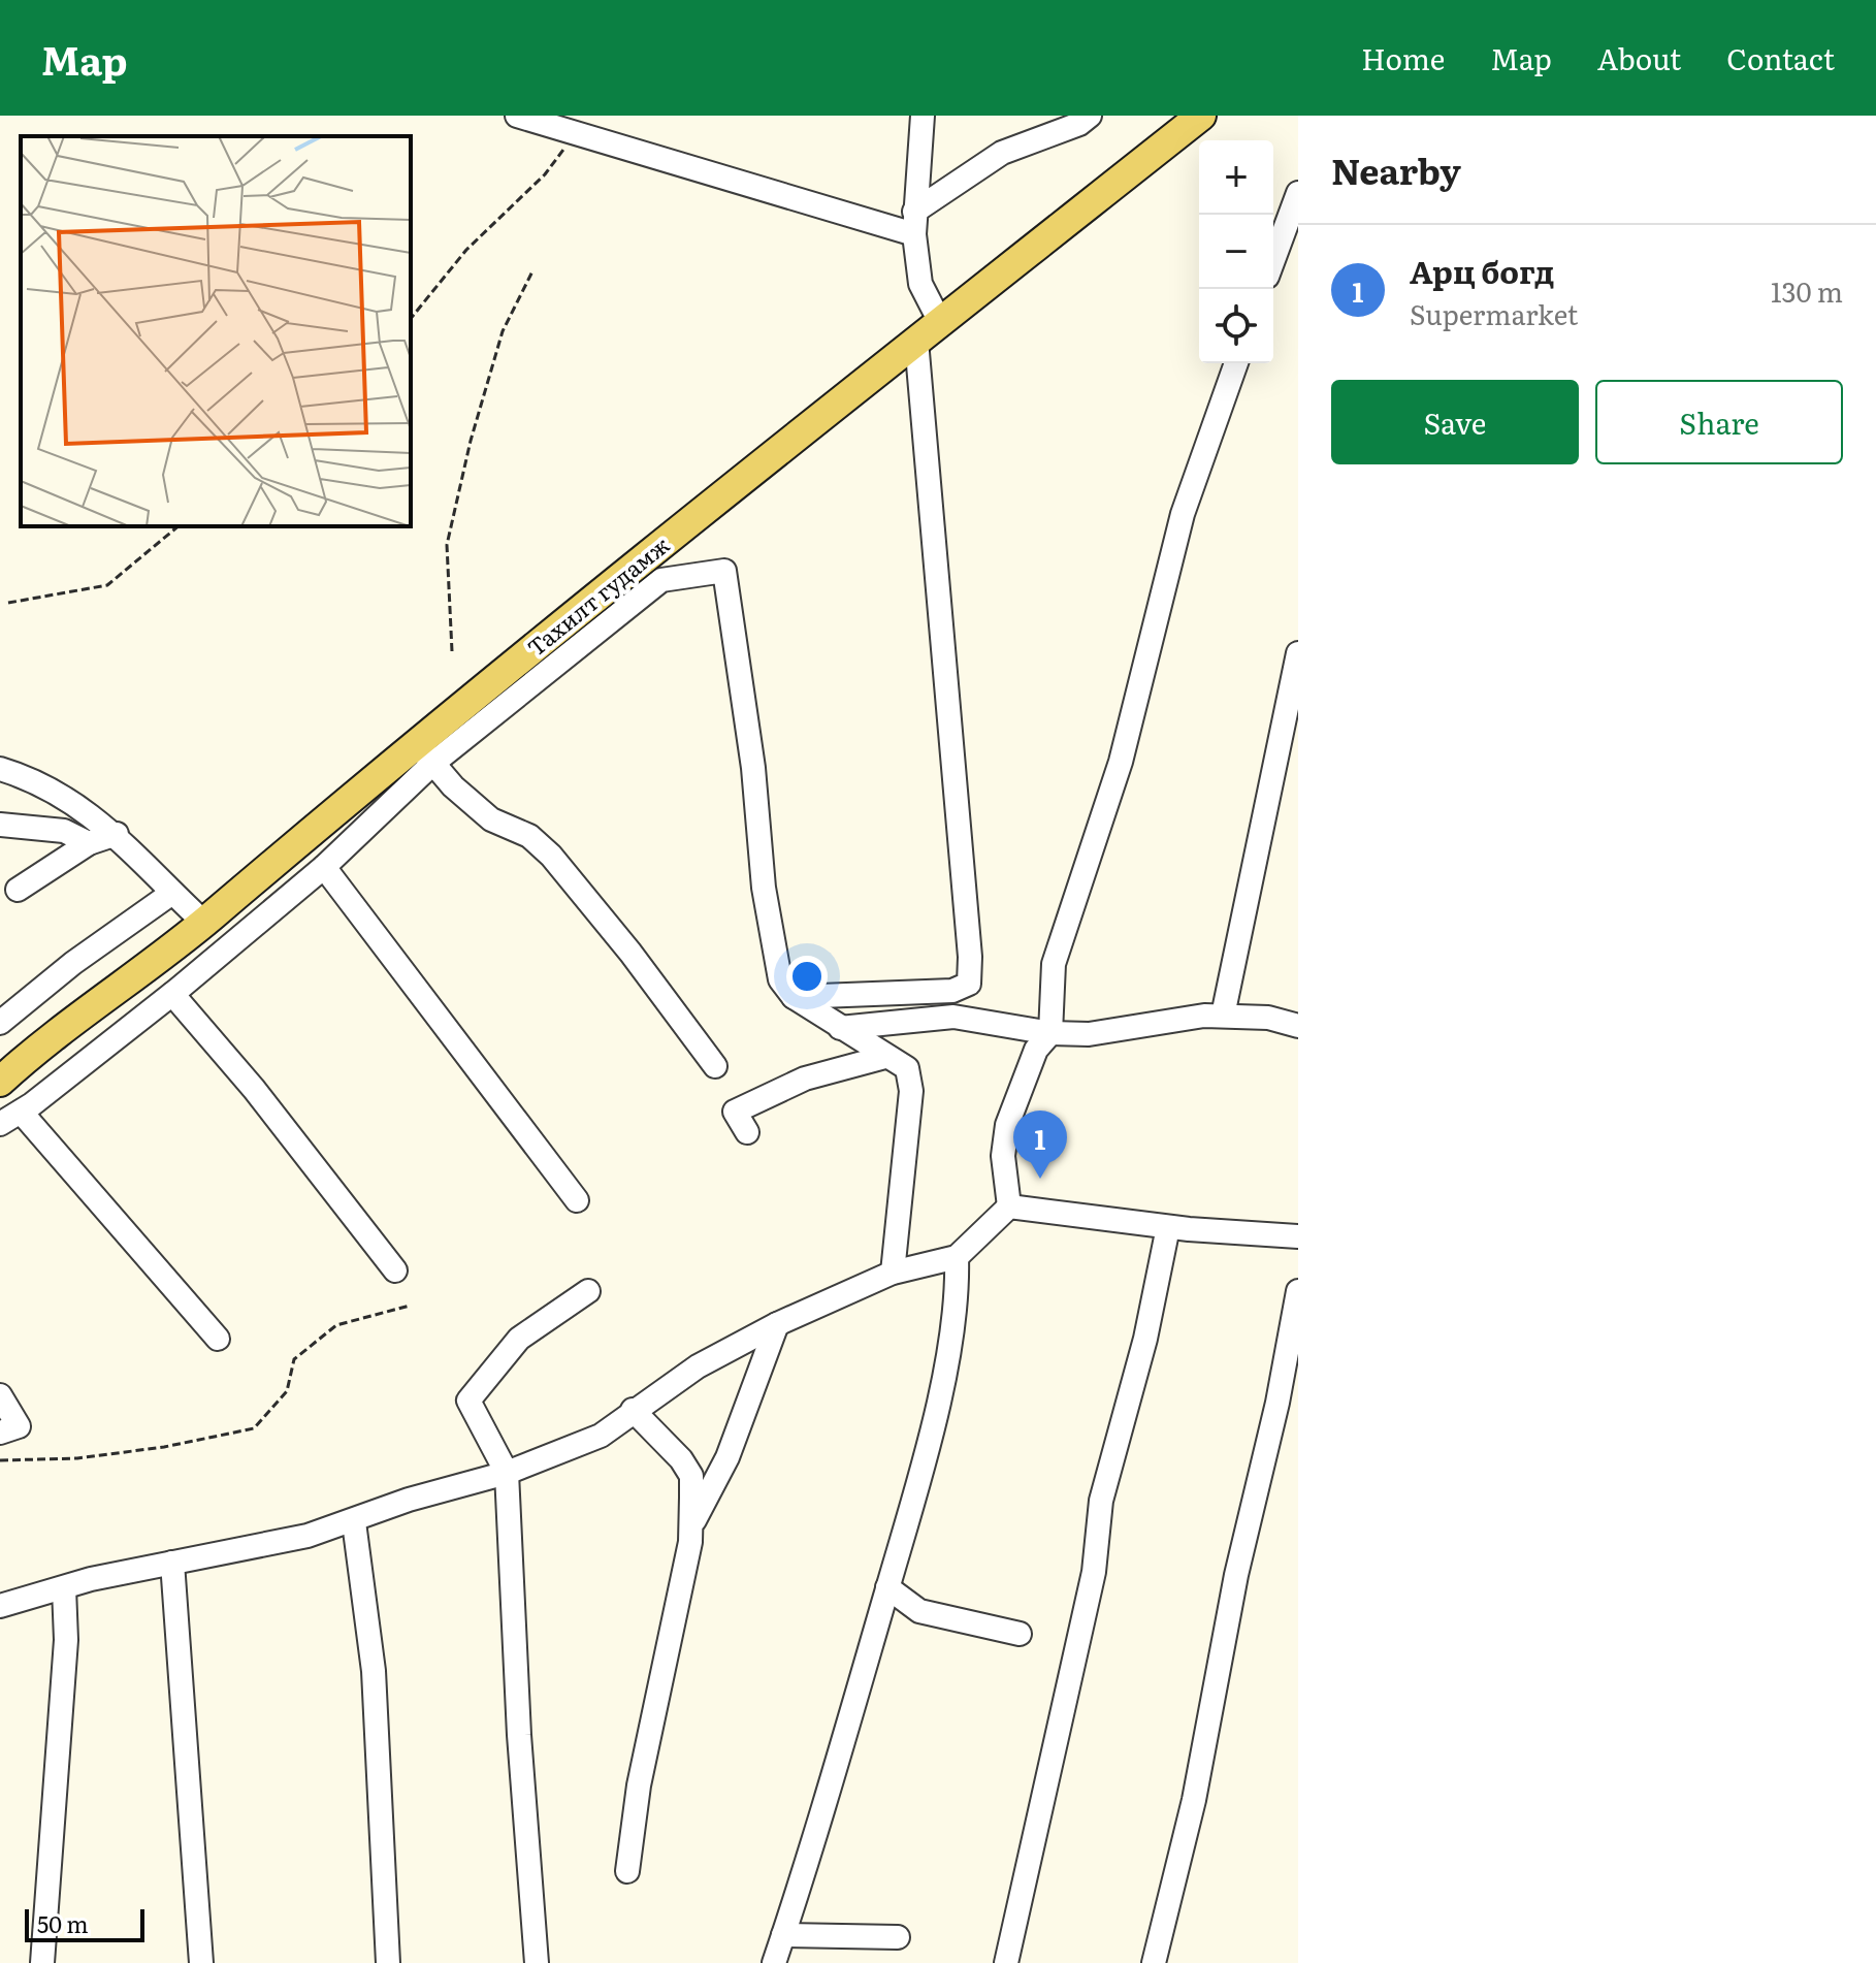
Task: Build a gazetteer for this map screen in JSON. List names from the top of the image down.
{
  "streets": {
    "main road": ["Тахилт гудамж"]
  },
  "scale_bar": "50 m",
  "page": {
    "header": "Map",
    "nav": [
      "Home",
      "Map",
      "About",
      "Contact"
    ],
    "heading": "Nearby",
    "map_buttons": ["+", "−"],
    "list": [
      {
        "mark": "1",
        "name": "Арц богд",
        "note": "Supermarket",
        "value": "130 m"
      }
    ],
    "buttons": ["Save", "Share"],
    "pins": "1",
    "scale": "50 m"
  }
}
